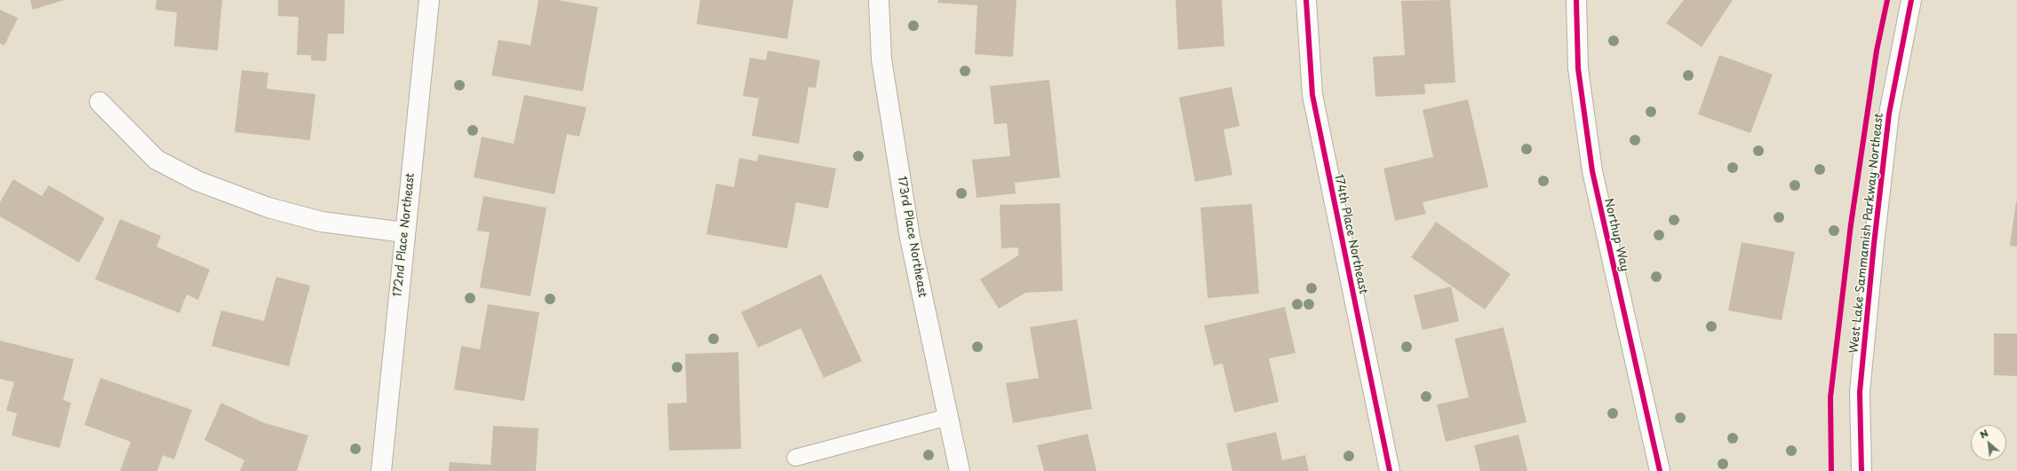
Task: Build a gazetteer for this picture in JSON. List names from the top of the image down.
{
  "streets": {
    "street": [
      "West Lake Sammamish Parkway Northeast",
      "174th Place Northeast",
      "172nd Place Northeast",
      "Northup Way",
      "173rd Place Northeast"
    ]
  },
  "north": "top left"
}
